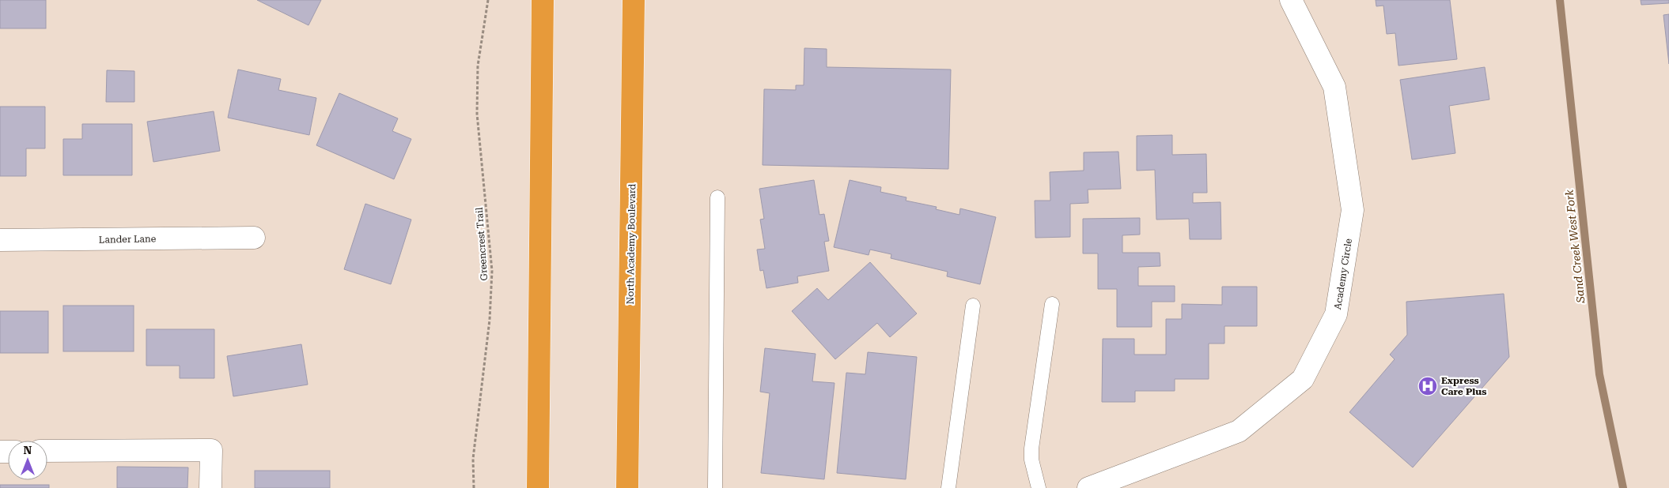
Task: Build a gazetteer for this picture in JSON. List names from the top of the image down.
{
  "streets": {
    "highway": ["North Academy Boulevard"],
    "street": ["Lander Lane", "Academy Circle"],
    "path": ["Greencrest Trail"]
  },
  "water": ["Sand Creek West Fork"],
  "places": {
    "hospital": ["Express Care Plus"]
  },
  "north": "top"
}
